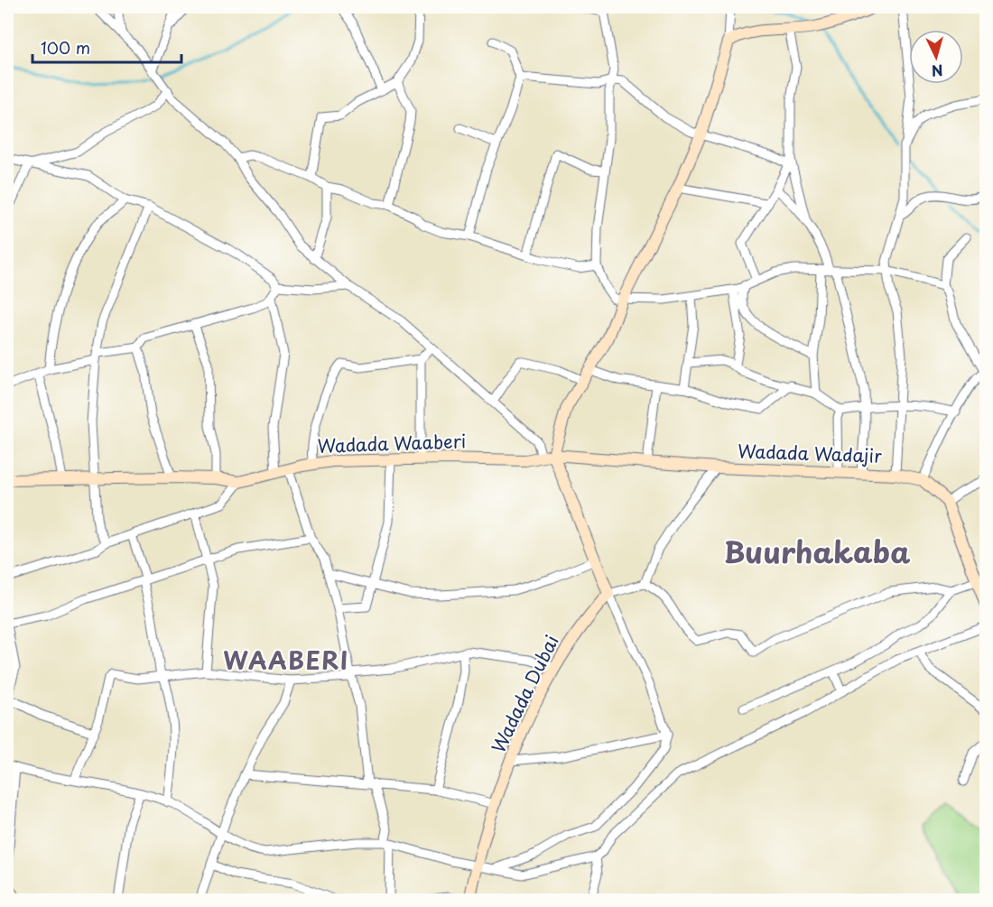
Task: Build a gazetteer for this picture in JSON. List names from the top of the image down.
{
  "streets": {
    "street": ["Wadada Waaberi", "Wadada Wadajir", "Wadada Dubai"]
  },
  "crossings": [
    ["Wadada Waaberi", "Wadada Wadajir"]
  ],
  "districts": ["Buurhakaba", "WAABERI"],
  "scale_bar": "100 m",
  "north": "bottom"
}
